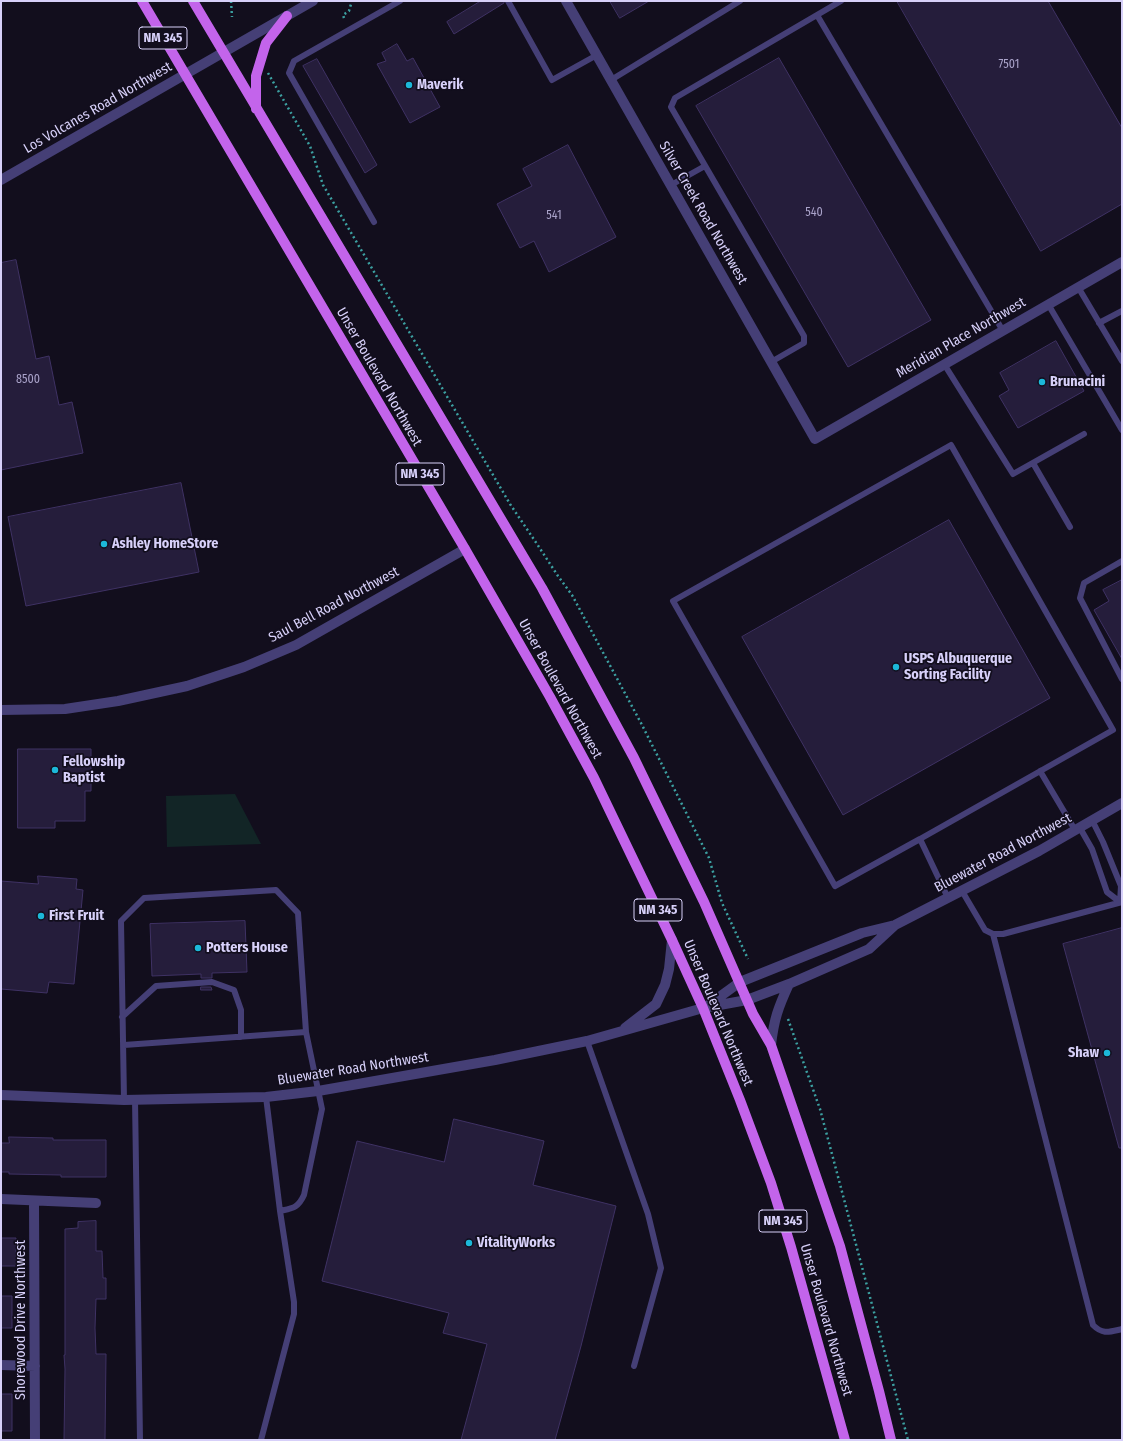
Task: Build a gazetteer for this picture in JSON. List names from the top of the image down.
{
  "streets": {
    "main road": ["NM 345", "Unser Boulevard Northwest"],
    "street": [
      "Los Volcanes Road Northwest",
      "Silver Creek Road Northwest",
      "Meridian Place Northwest",
      "Saul Bell Road Northwest",
      "Bluewater Road Northwest",
      "Shorewood Drive Northwest"
    ]
  },
  "crossings": [
    ["NM 345", "Los Volcanes Road Northwest"],
    ["NM 345", "Bluewater Road Northwest"],
    ["Los Volcanes Road Northwest", "Unser Boulevard Northwest"],
    ["Silver Creek Road Northwest", "Meridian Place Northwest"],
    ["Unser Boulevard Northwest", "Saul Bell Road Northwest"],
    ["Unser Boulevard Northwest", "Bluewater Road Northwest"]
  ],
  "places": [
    "Maverik",
    "Brunacini",
    "Ashley HomeStore",
    "USPS Albuquerque Sorting Facility",
    "Fellowship Baptist",
    "First Fruit",
    "Potters House",
    "Shaw",
    "VitalityWorks"
  ],
  "house_numbers": [
    "7501",
    "540",
    "541",
    "8500"
  ]
}
